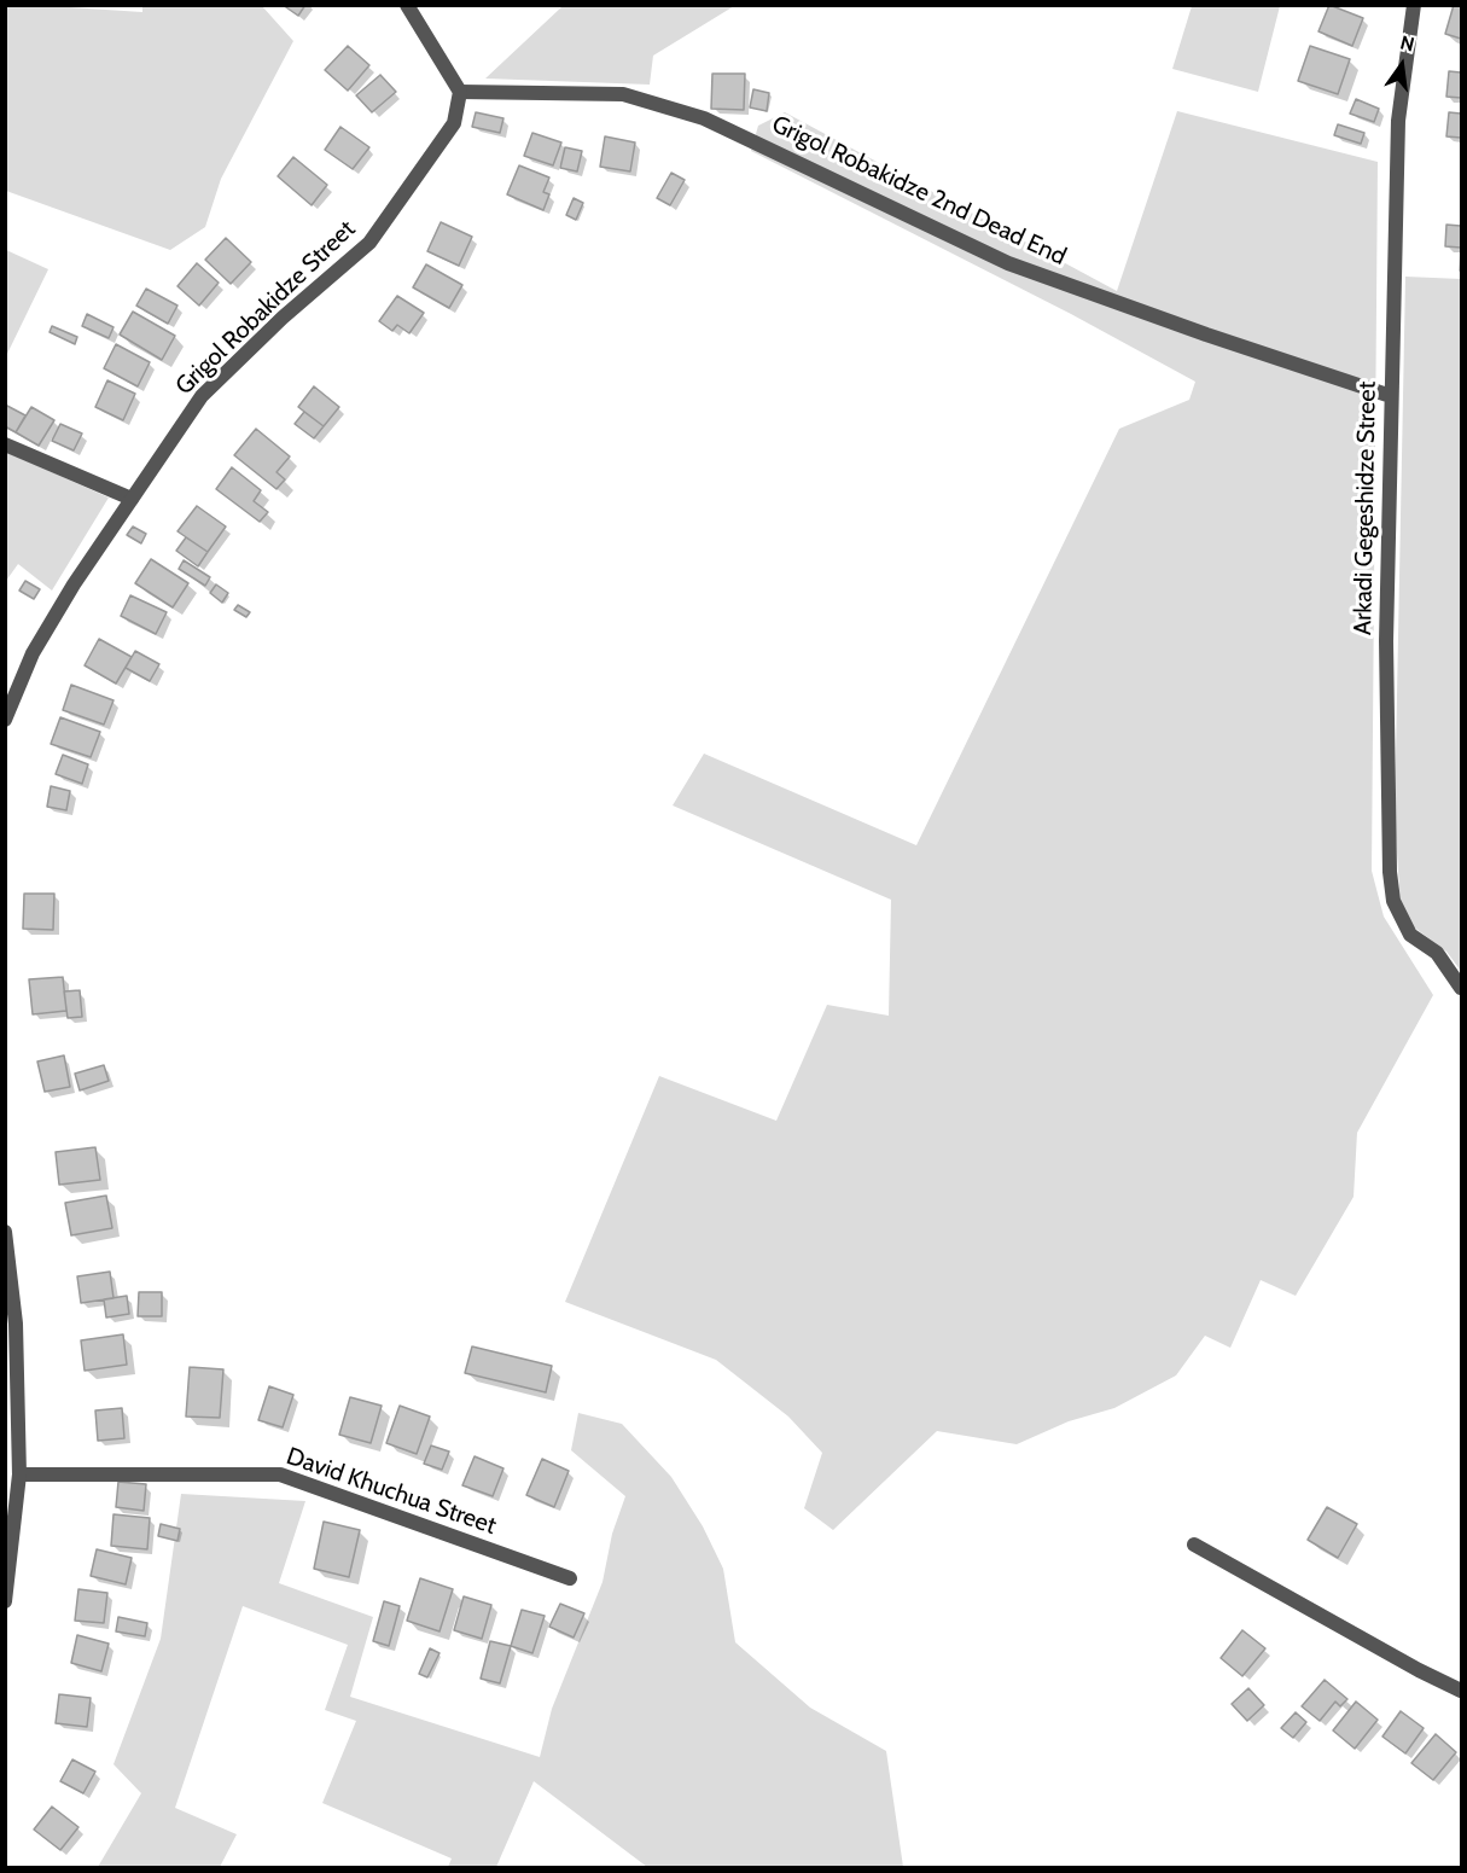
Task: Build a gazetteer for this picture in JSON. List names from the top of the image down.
{
  "streets": {
    "street": [
      "Grigol Robakidze 2nd Dead End",
      "Grigol Robakidze Street",
      "Arkadi Gegeshidze Street",
      "David Khuchua Street"
    ]
  },
  "crossings": [
    ["Grigol Robakidze 2nd Dead End", "Grigol Robakidze Street"],
    ["Grigol Robakidze 2nd Dead End", "Arkadi Gegeshidze Street"]
  ],
  "north": "top"
}
